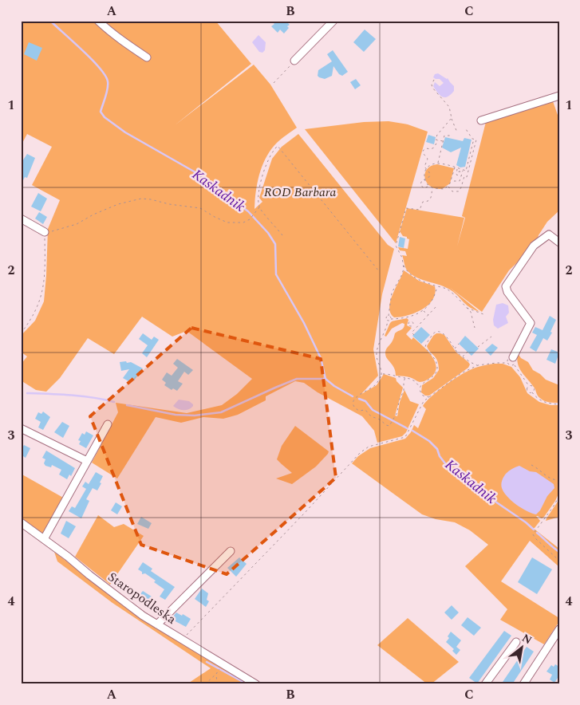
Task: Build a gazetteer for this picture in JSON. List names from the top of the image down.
{
  "streets": {
    "street": ["Staropodleska"]
  },
  "water": ["Kaskadnik"],
  "parks": ["ROD Barbara"],
  "north": "top right",
  "grid": {
    "columns": ["A", "B", "C"],
    "rows": [
      "1",
      "2",
      "3",
      "4"
    ]
  }
}
